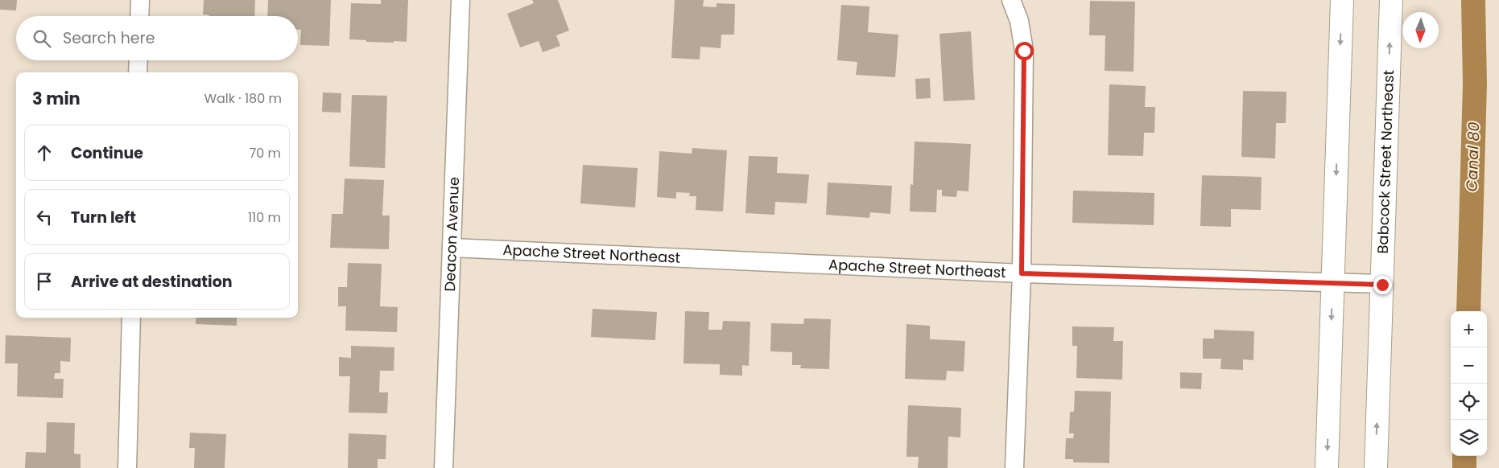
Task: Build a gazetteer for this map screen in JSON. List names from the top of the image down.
{
  "streets": {
    "main road": ["Babcock Street Northeast"],
    "street": ["Deacon Avenue", "Apache Street Northeast"]
  },
  "crossings": [
    ["Babcock Street Northeast", "Apache Street Northeast"],
    ["Deacon Avenue", "Apache Street Northeast"]
  ],
  "water": ["Canal 80"],
  "north": "bottom",
  "page": {
    "search": "Search here",
    "heading": ["3 min", "Walk · 180 m"],
    "list": [
      ["Continue", "70 m"],
      ["Turn left", "110 m"],
      "Arrive at destination"
    ],
    "map_buttons": ["+", "−"]
  }
}
